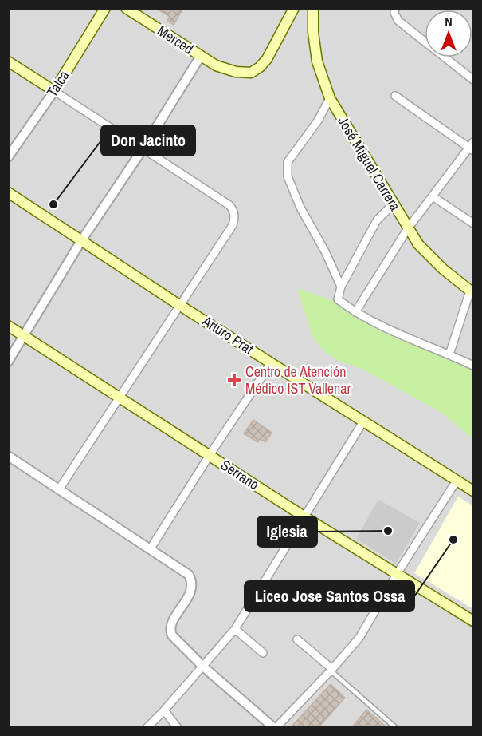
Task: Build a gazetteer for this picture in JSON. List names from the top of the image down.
{
  "streets": {
    "main road": [
      "Merced",
      "Talca",
      "José Miguel Carrera",
      "Arturo Prat",
      "Serrano"
    ]
  },
  "places": {
    "other": ["Don Jacinto", "Iglesia", "Liceo Jose Santos Ossa"],
    "health": ["Centro de Atención Médico IST Vallenar"]
  },
  "north": "top"
}
